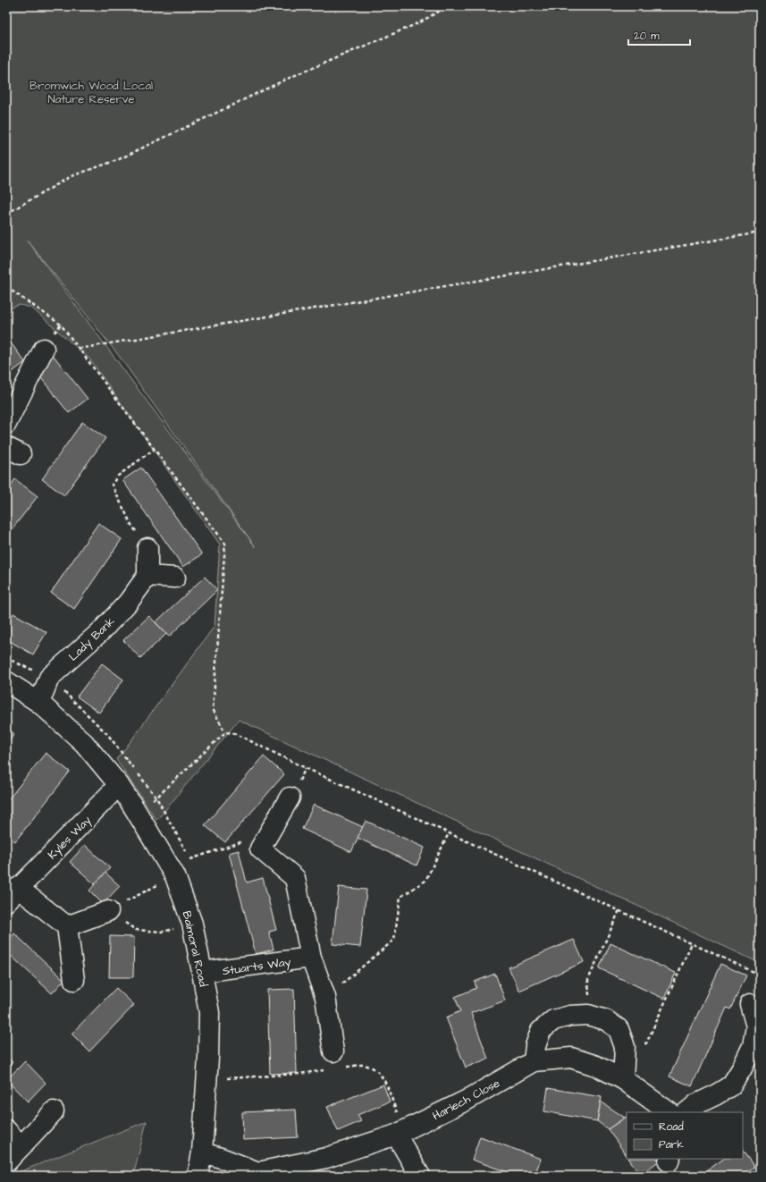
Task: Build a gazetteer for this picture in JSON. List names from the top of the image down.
{
  "streets": {
    "street": [
      "Lady Bank",
      "Kyles Way",
      "Balmoral Road",
      "Stuarts Way",
      "Harlech Close"
    ]
  },
  "crossings": [
    ["Lady Bank", "Balmoral Road"],
    ["Kyles Way", "Balmoral Road"],
    ["Balmoral Road", "Stuarts Way"],
    ["Balmoral Road", "Harlech Close"]
  ],
  "parks": ["Bromwich Wood Local Nature Reserve"],
  "legend": ["Road", "Park"],
  "scale_bar": "20 m"
}
